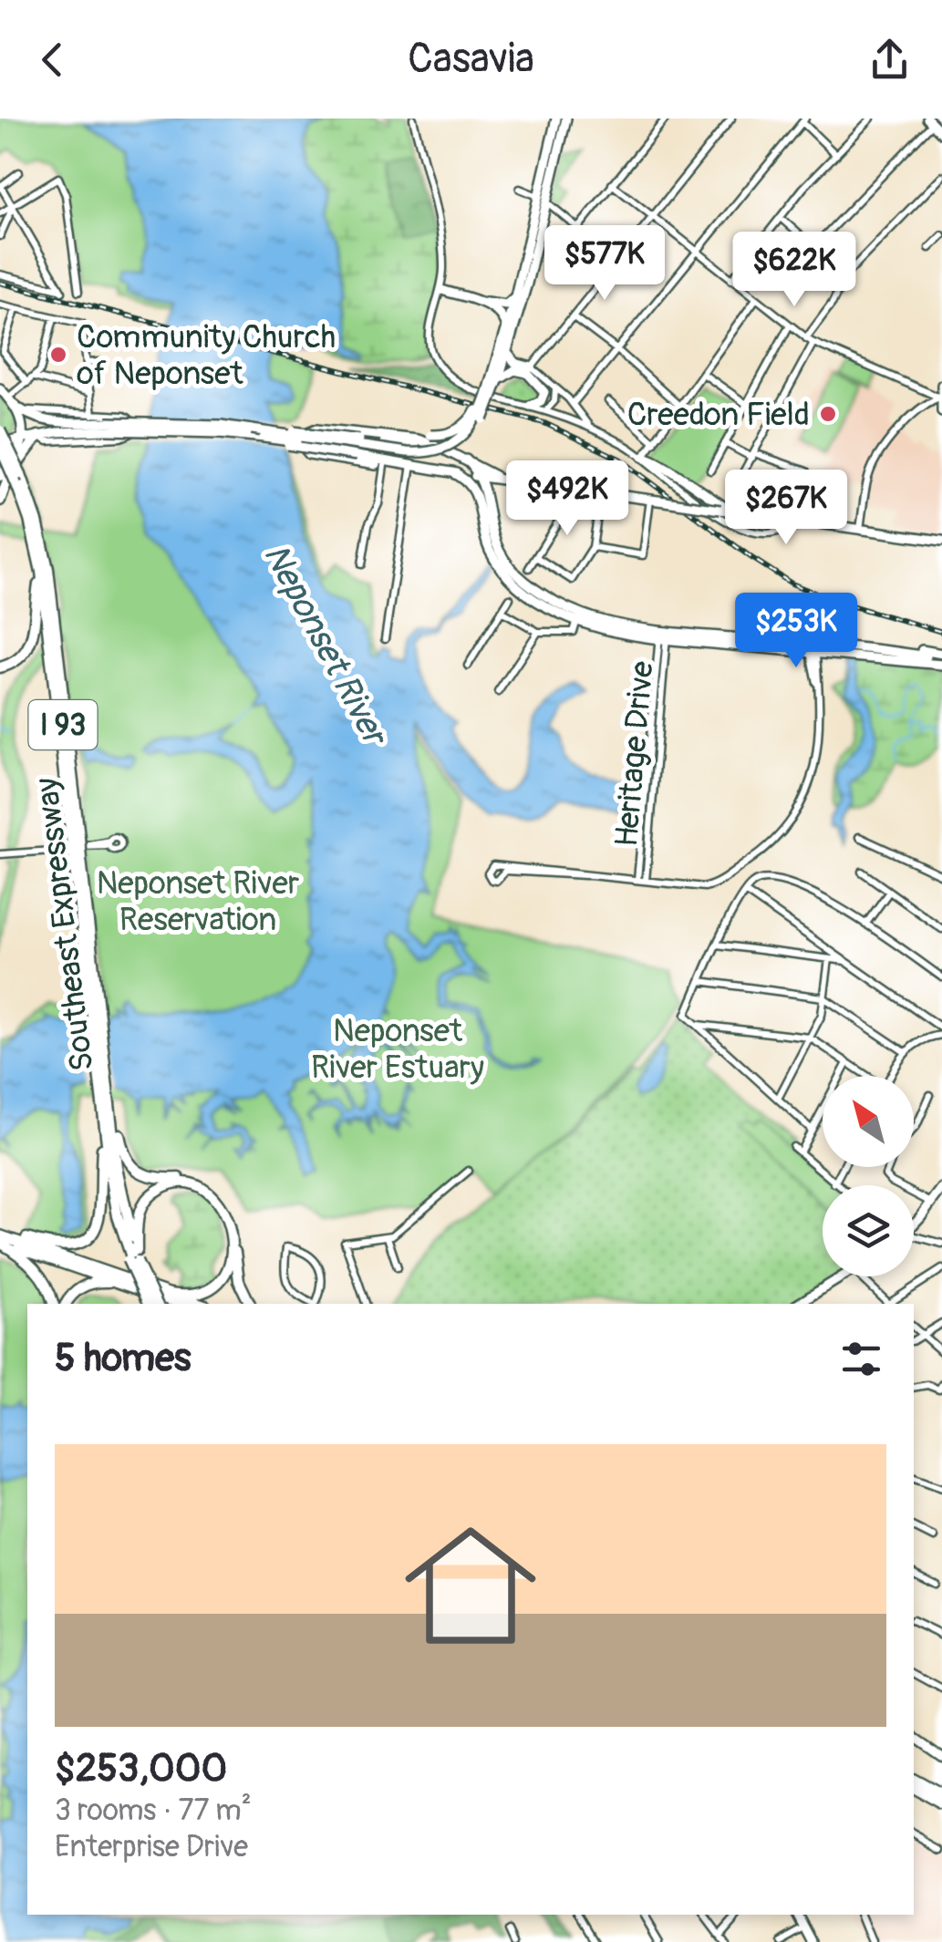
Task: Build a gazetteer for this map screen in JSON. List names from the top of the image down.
{
  "streets": {
    "highway": ["I 93", "Southeast Expressway"],
    "street": ["Heritage Drive"]
  },
  "crossings": [
    ["I 93", "Southeast Expressway"]
  ],
  "water": ["Neponset River"],
  "parks": ["Neponset River Reservation", "Neponset River Estuary"],
  "places": ["Community Church of Neponset", "Creedon Field"],
  "north": "top left",
  "page": {
    "header": "Casavia",
    "price": [
      "$577K",
      "$622K",
      "$492K",
      "$267K",
      "$253K"
    ],
    "heading": "5 homes",
    "list": [
      {
        "name": "$253,000",
        "note": "3 rooms · 77 m² · Enterprise Drive"
      }
    ]
  }
}
